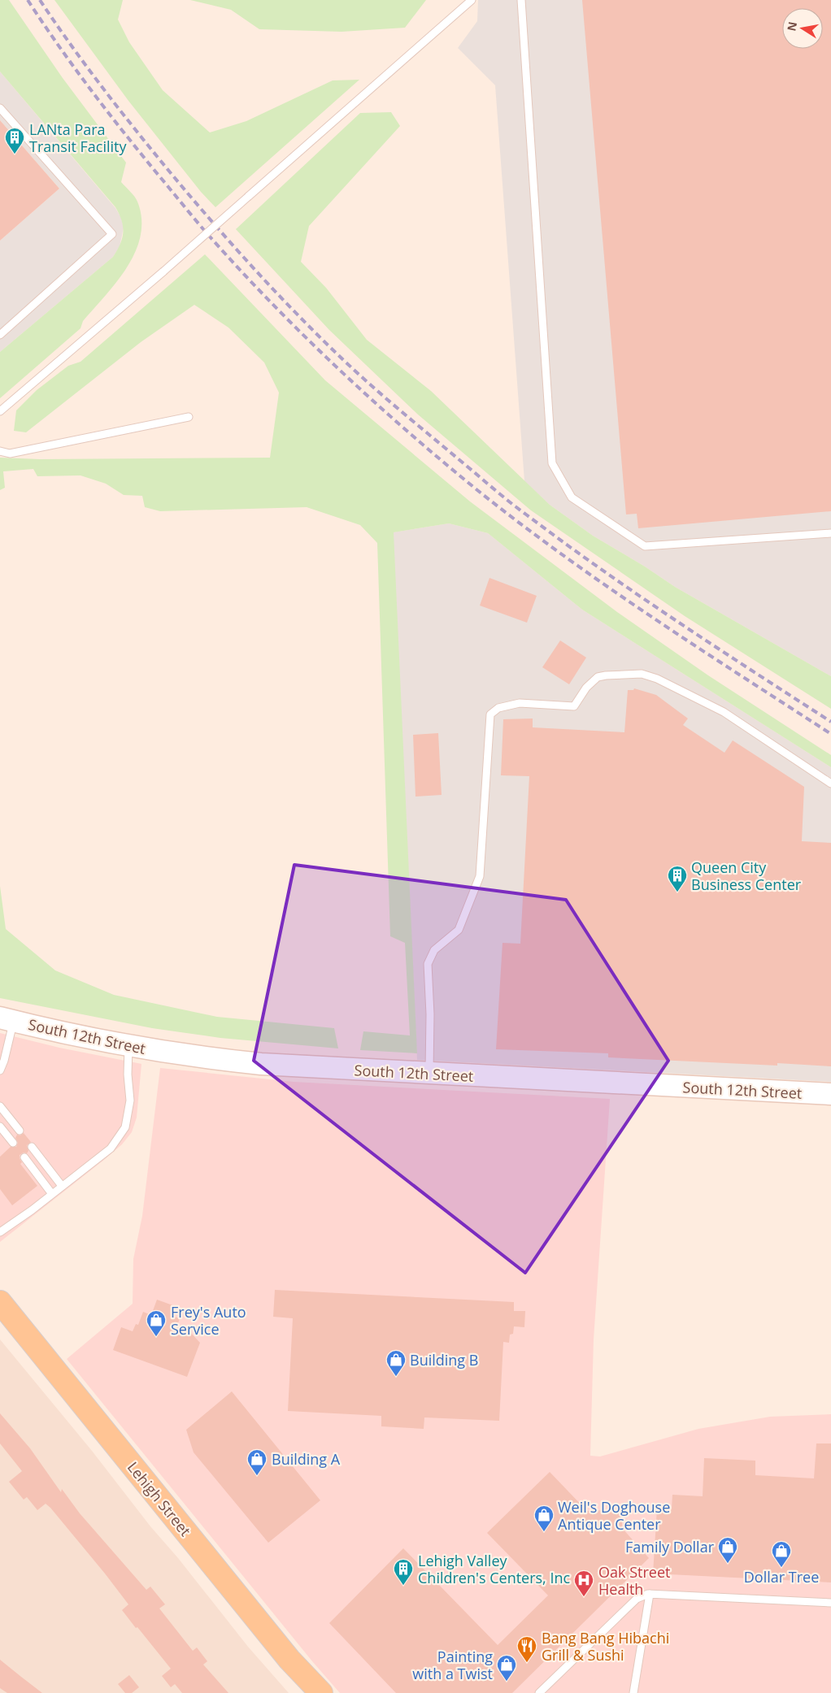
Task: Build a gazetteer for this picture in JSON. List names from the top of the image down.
{
  "streets": {
    "main road": ["Lehigh Street"],
    "street": ["South 12th Street"]
  },
  "places": {
    "building": ["LANta Para Transit Facility", "Queen City Business Center", "Lehigh Valley Children's Centers, Inc"],
    "shop": [
      "Frey's Auto Service",
      "Building B",
      "Building A",
      "Weil's Doghouse Antique Center",
      "Family Dollar",
      "Dollar Tree",
      "Painting with a Twist"
    ],
    "hospital": ["Oak Street Health"],
    "restaurant": ["Bang Bang Hibachi Grill & Sushi"]
  },
  "north": "left"
}
